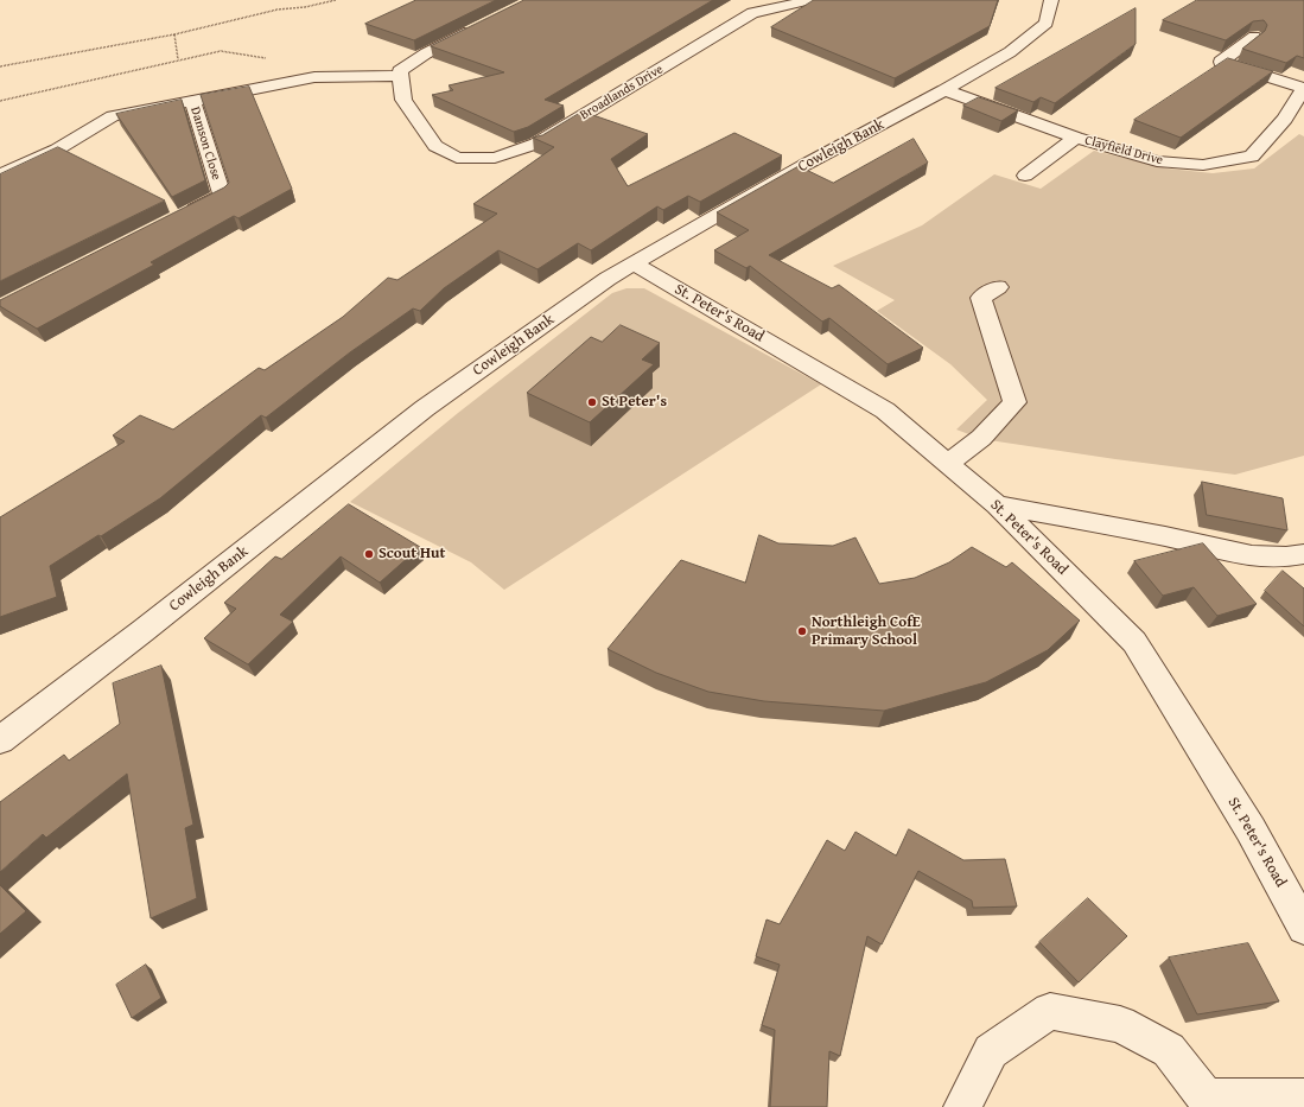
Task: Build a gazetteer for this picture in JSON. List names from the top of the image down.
{
  "streets": {
    "street": [
      "Broadlands Drive",
      "Damson Close",
      "Cowleigh Bank",
      "Clayfield Drive",
      "St. Peter's Road"
    ]
  },
  "crossings": [
    ["Broadlands Drive", "Damson Close"],
    ["Cowleigh Bank", "Clayfield Drive"],
    ["Cowleigh Bank", "St. Peter's Road"]
  ],
  "places": ["St Peter's", "Scout Hut", "Northleigh CofE Primary School"]
}
